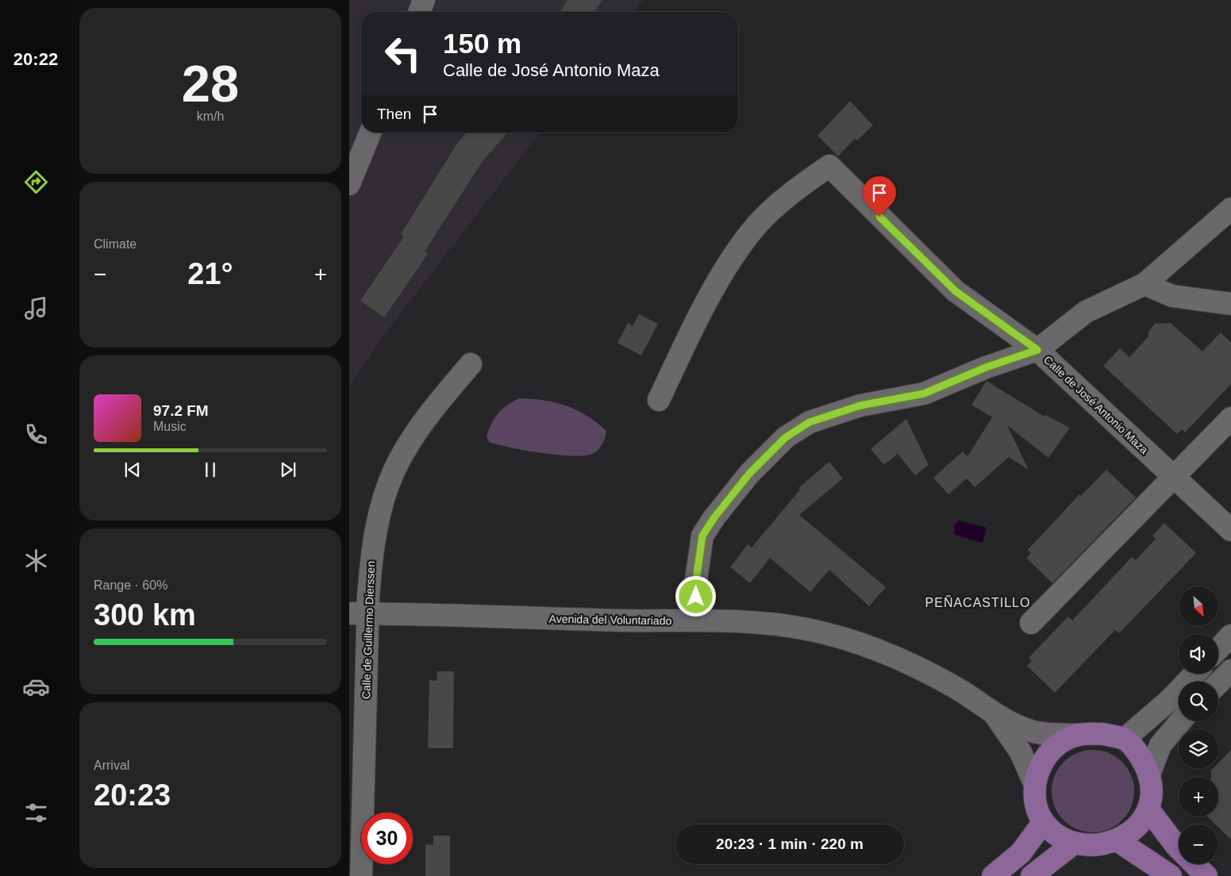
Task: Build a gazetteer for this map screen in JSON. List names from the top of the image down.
{
  "streets": {
    "street": ["Calle de José Antonio Maza", "Avenida del Voluntariado", "Calle de Guillermo Dierssen"]
  },
  "crossings": [
    ["Avenida del Voluntariado", "Calle de Guillermo Dierssen"]
  ],
  "districts": ["PEÑACASTILLO"],
  "north": "bottom right",
  "page": {
    "tabs": "20:22",
    "tile": [
      ["28", "km/h"],
      "Climate",
      ["Range · 60%", "300 km"],
      ["Arrival", "20:23"]
    ],
    "turn": ["150 m", "Calle de José Antonio Maza"],
    "then": "Then",
    "heat": ["−", "21°", "+"],
    "song": ["97.2 FM", "Music"],
    "map_buttons": ["+", "−"],
    "limit": "30",
    "trip": "20:23 · 1 min · 220 m"
  }
}
